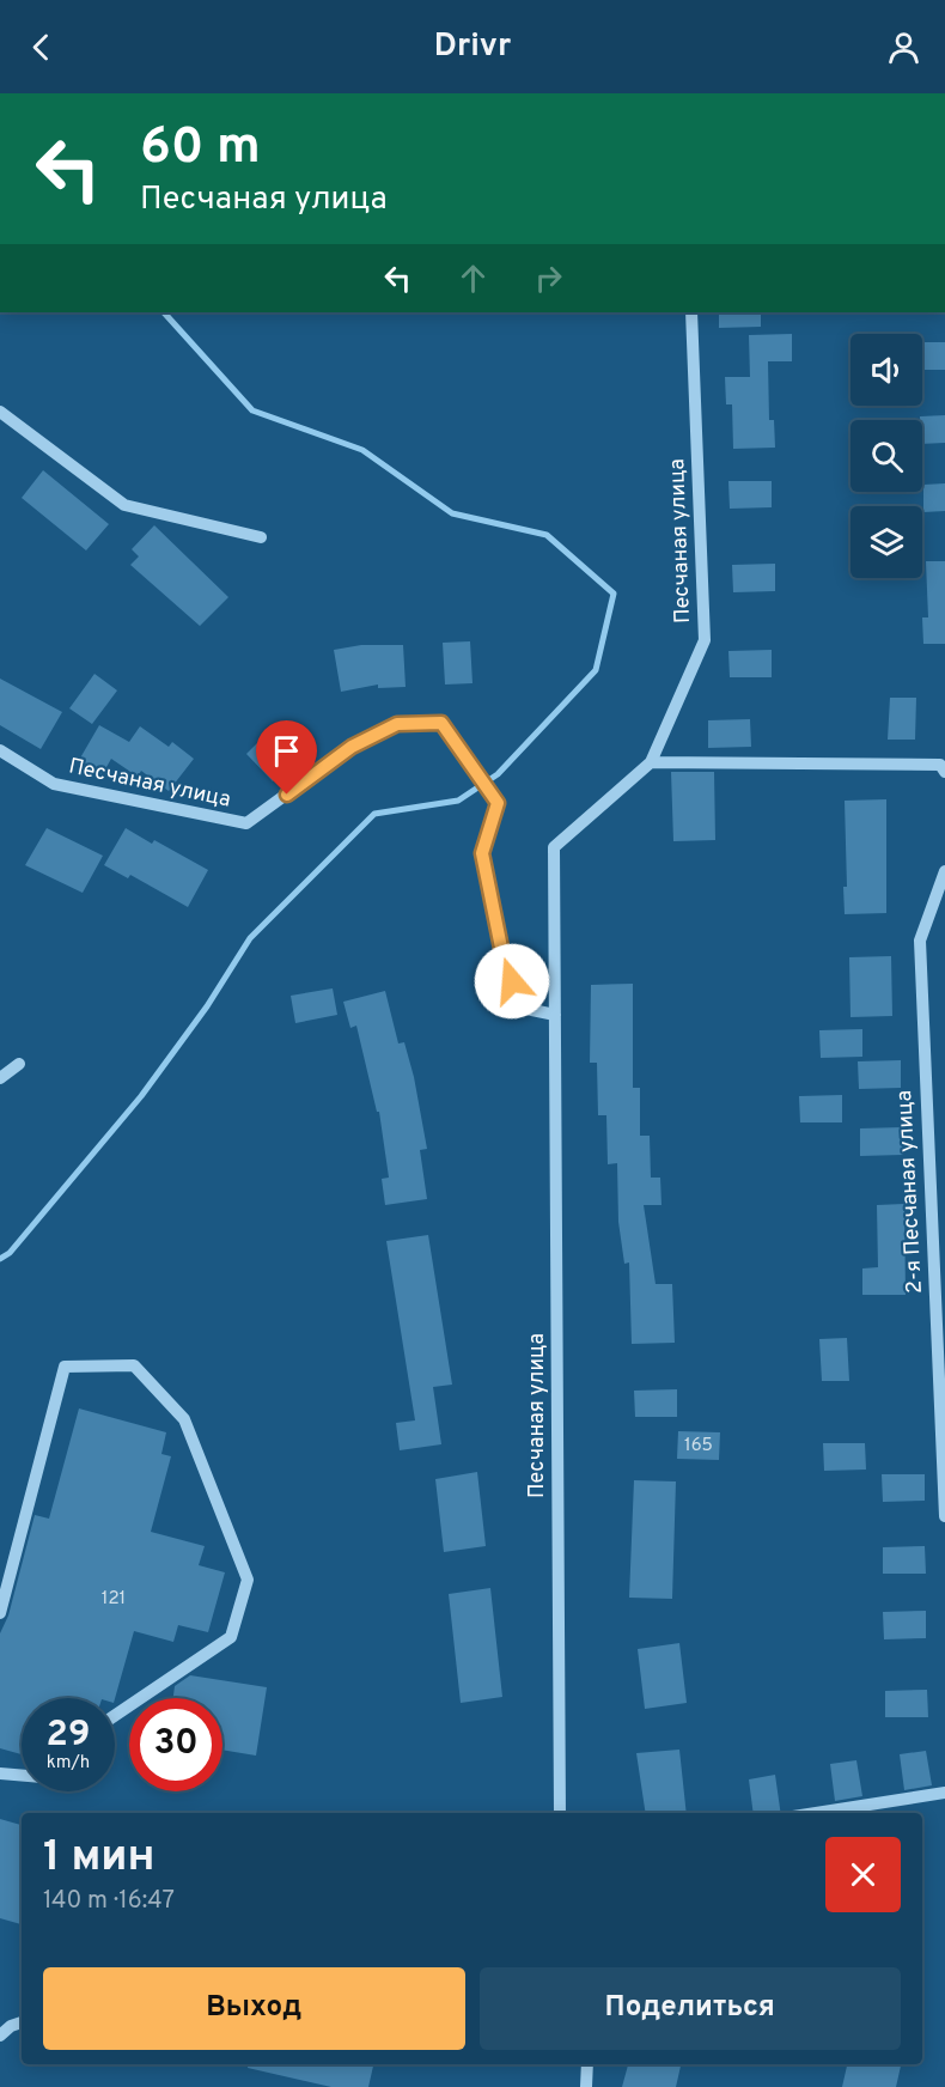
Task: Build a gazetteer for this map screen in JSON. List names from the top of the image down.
{
  "streets": {
    "street": ["Песчаная улица", "2-я Песчаная улица"]
  },
  "house_numbers": ["165", "121"],
  "page": {
    "header": "Drivr",
    "turn": ["60 m", "Песчаная улица"],
    "speed": "29 km/h",
    "limit": "30",
    "heading": ["1 мин", "140 m · 16:47"],
    "buttons": ["Выход", "Поделиться"]
  }
}
